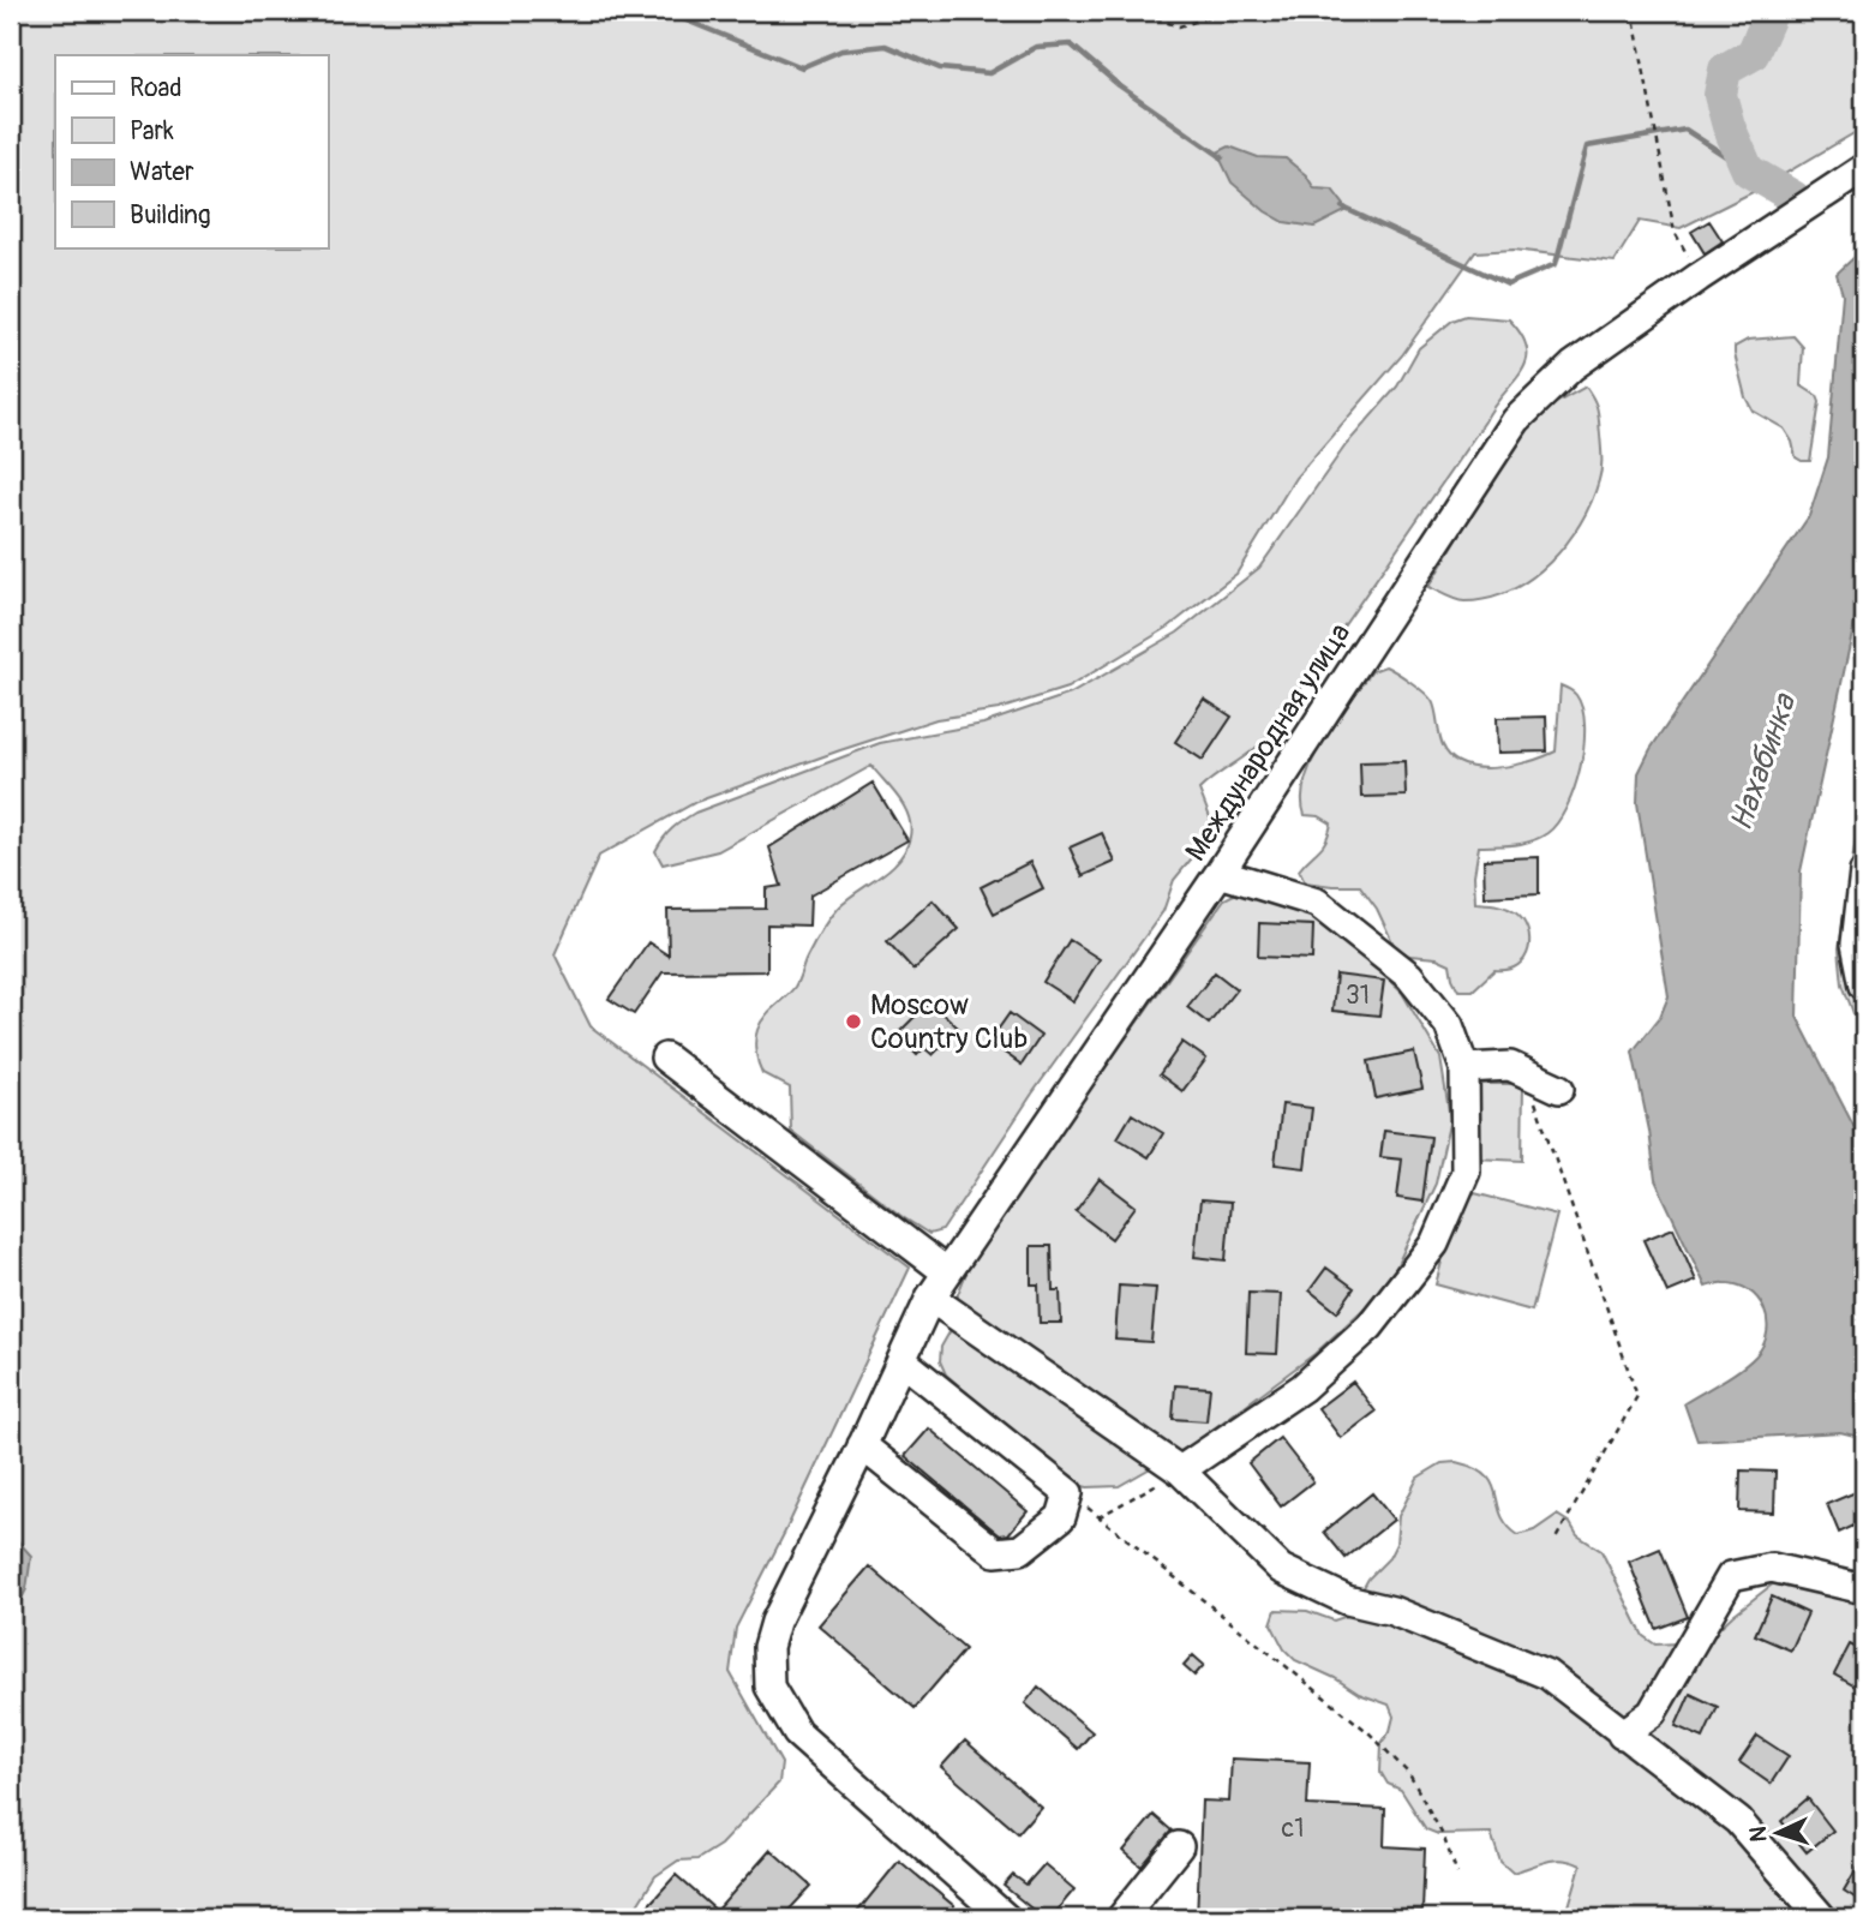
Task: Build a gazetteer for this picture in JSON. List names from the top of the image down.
{
  "streets": {
    "street": ["Международная улица"]
  },
  "water": ["Нахабинка"],
  "places": ["Moscow Country Club"],
  "house_numbers": ["31", "с1"],
  "legend": [
    "Road",
    "Park",
    "Water",
    "Building"
  ],
  "north": "left"
}
